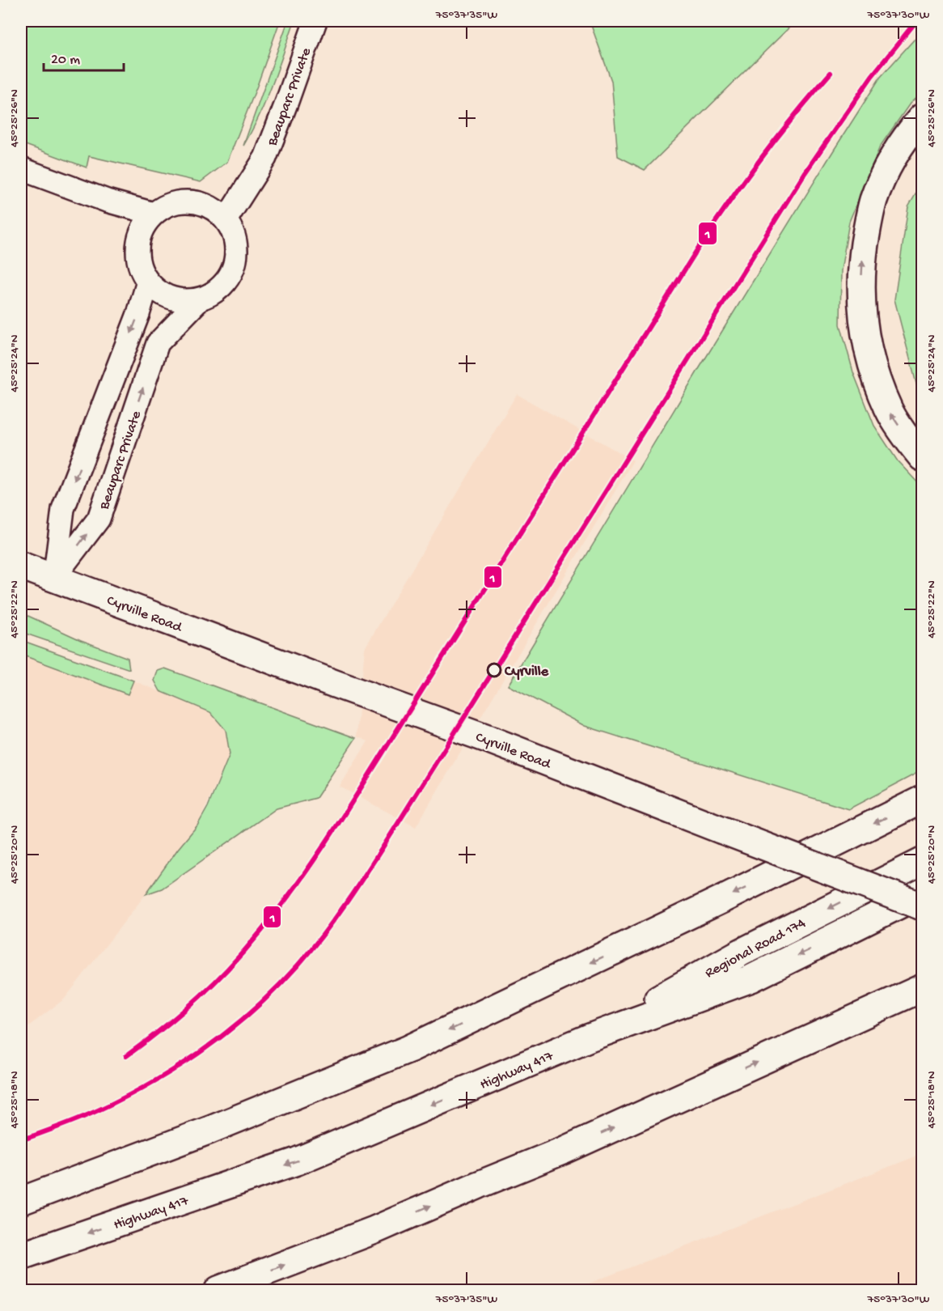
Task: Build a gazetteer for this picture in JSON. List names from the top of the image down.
{
  "streets": {
    "main road": ["Cyrville Road", "Regional Road 174", "Highway 417"],
    "street": ["Beauparc Private"]
  },
  "crossings": [
    ["Beauparc Private", "Cyrville Road"],
    ["Regional Road 174", "Highway 417"]
  ],
  "places": ["Cyrville"],
  "lines": ["transit line 1"],
  "scale_bar": "20 m",
  "coordinates": [
    "75°37'35\"W",
    "75°37'30\"W",
    "45°25'26\"N",
    "45°25'24\"N",
    "45°25'22\"N",
    "45°25'20\"N",
    "45°25'18\"N"
  ]
}
